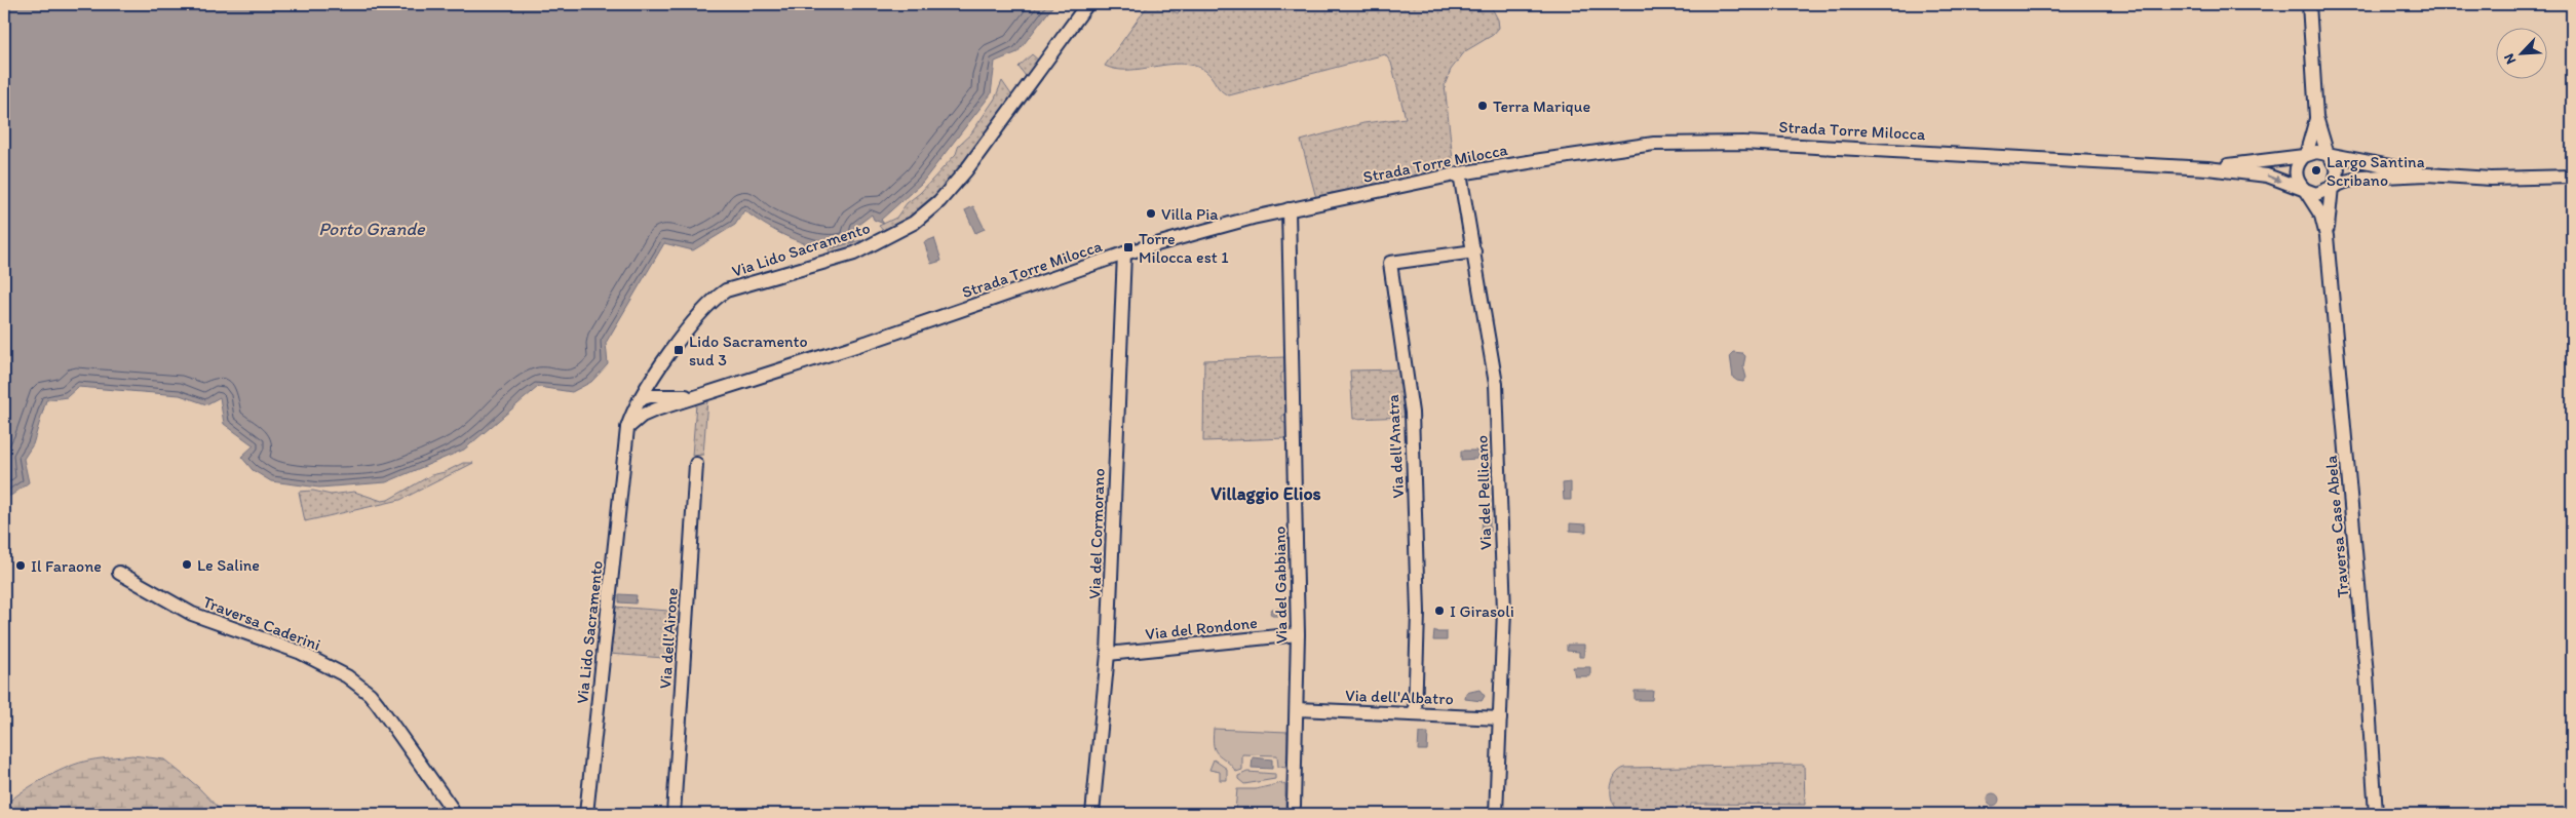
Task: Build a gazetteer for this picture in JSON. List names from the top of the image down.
{
  "streets": {
    "street": [
      "Strada Torre Milocca",
      "Via Lido Sacramento",
      "Via dell'Anatra",
      "Via del Pellicano",
      "Traversa Case Abela",
      "Via del Cormorano",
      "Via del Gabbiano",
      "Traversa Caderini",
      "Via del Rondone",
      "Via dell'Airone",
      "Via dell'Albatro"
    ]
  },
  "crossings": [
    ["Strada Torre Milocca", "Via Lido Sacramento"],
    ["Strada Torre Milocca", "Via del Pellicano"],
    ["Strada Torre Milocca", "Via del Cormorano"],
    ["Strada Torre Milocca", "Via del Gabbiano"],
    ["Via dell'Anatra", "Via del Pellicano"],
    ["Via dell'Anatra", "Via dell'Albatro"],
    ["Via del Pellicano", "Via dell'Albatro"],
    ["Via del Cormorano", "Via del Rondone"],
    ["Via del Gabbiano", "Via del Rondone"],
    ["Via del Gabbiano", "Via dell'Albatro"]
  ],
  "districts": ["Villaggio Elios"],
  "water": ["Porto Grande"],
  "places": {
    "other": [
      "Terra Marique",
      "Largo Santina Scribano",
      "Villa Pia",
      "Le Saline",
      "Il Faraone",
      "I Girasoli"
    ],
    "transit": ["Torre Milocca est 1", "Lido Sacramento sud 3"]
  },
  "north": "bottom left"
}
